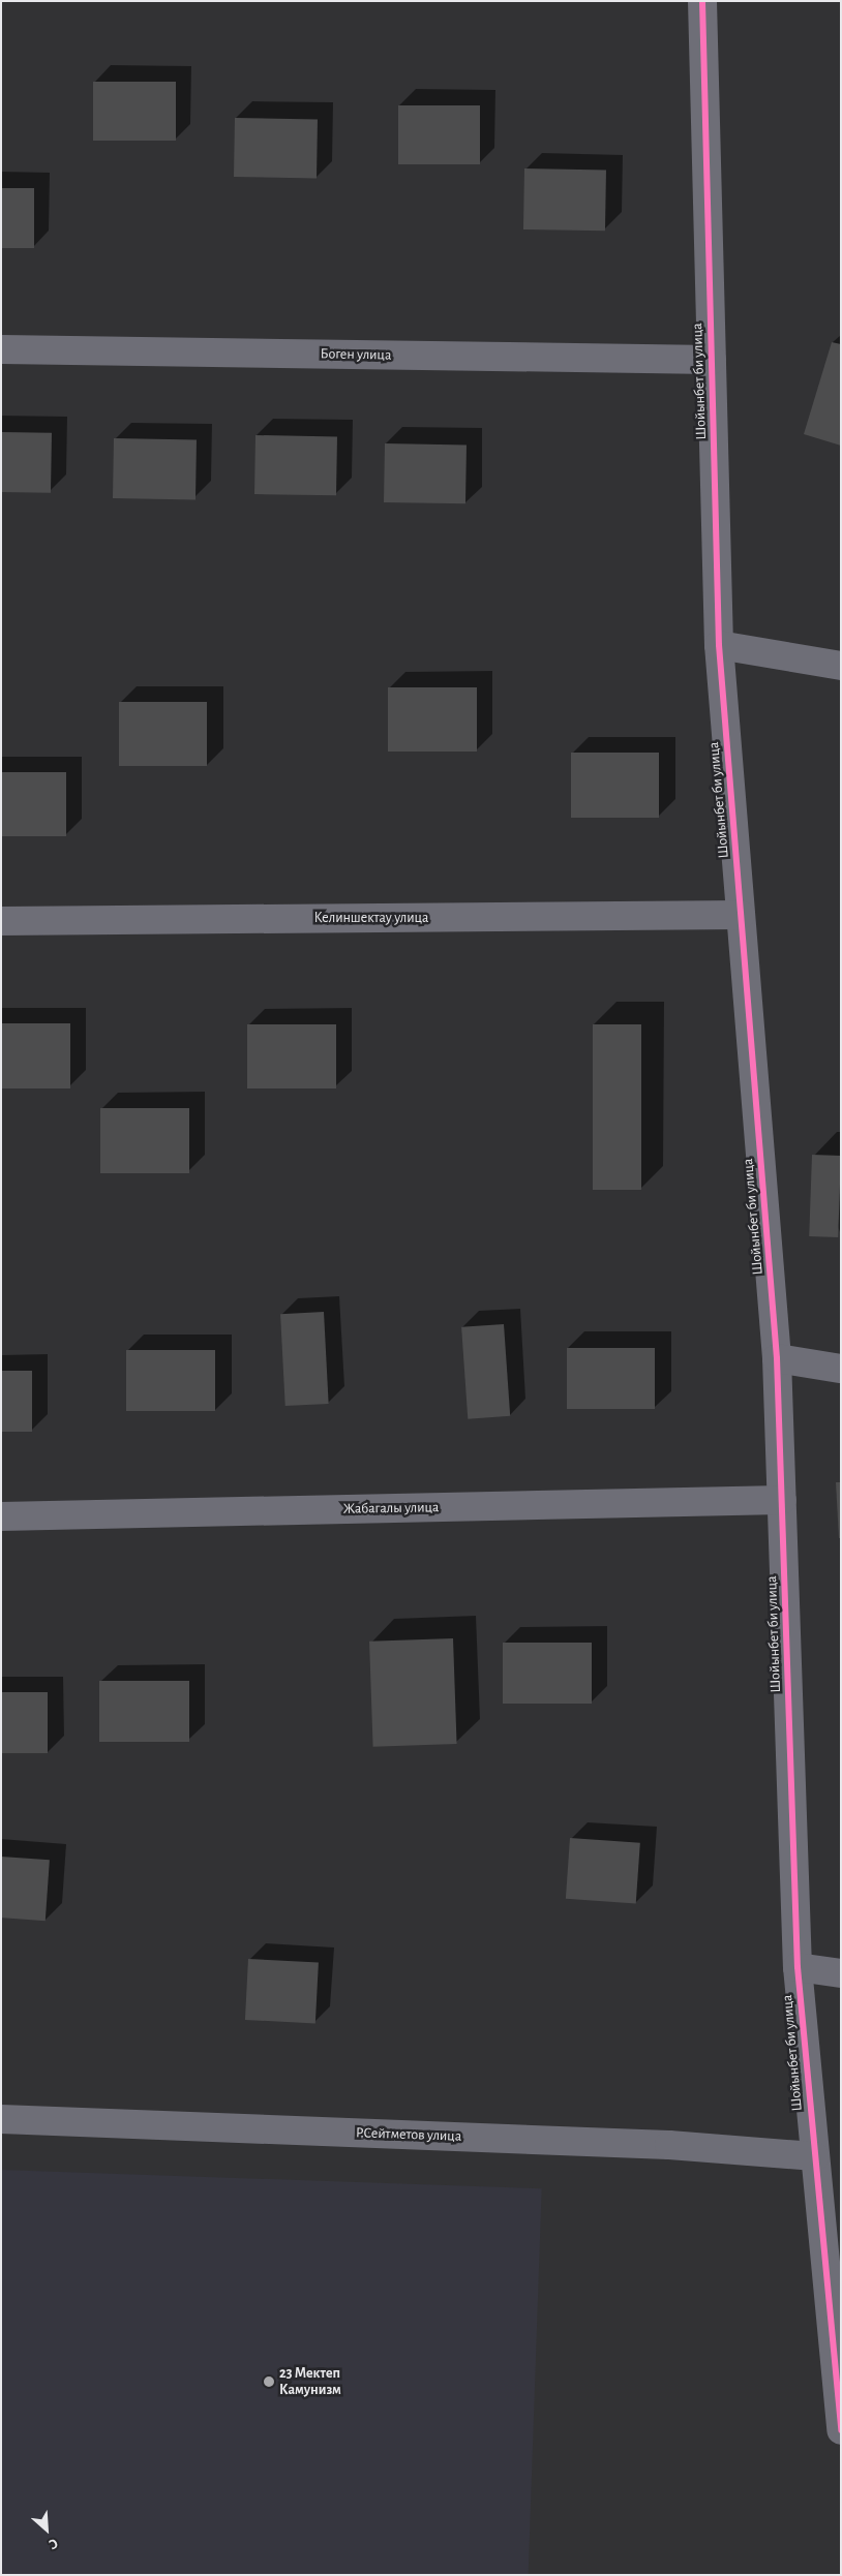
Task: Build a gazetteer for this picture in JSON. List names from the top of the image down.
{
  "streets": {
    "street": [
      "Боген улица",
      "Шойынбет би улица",
      "Келиншектау улица",
      "Жабагалы улица",
      "Р.Сейтметов улица"
    ]
  },
  "crossings": [
    ["Боген улица", "Шойынбет би улица"],
    ["Шойынбет би улица", "Келиншектау улица"],
    ["Шойынбет би улица", "Жабагалы улица"],
    ["Шойынбет би улица", "Р.Сейтметов улица"]
  ],
  "places": ["23 Мектеп Камунизм"],
  "north": "bottom right"
}
